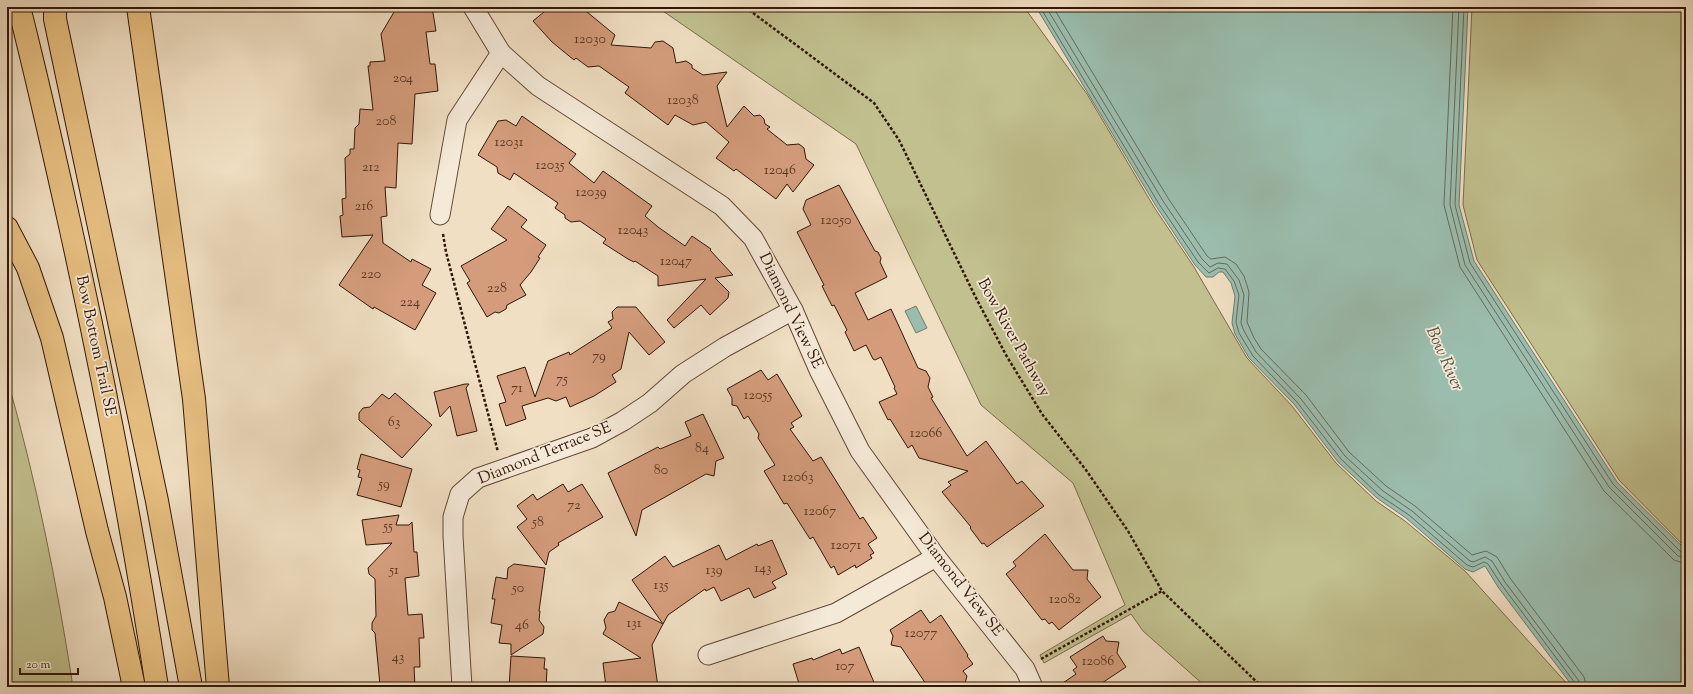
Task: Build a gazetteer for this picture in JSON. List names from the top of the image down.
{
  "streets": {
    "highway": ["Bow Bottom Trail SE"],
    "street": ["Diamond View SE", "Diamond Terrace SE"],
    "path": ["Bow River Pathway"]
  },
  "crossings": [
    ["Diamond View SE", "Diamond Terrace SE"]
  ],
  "water": ["Bow River"],
  "house_numbers": [
    "12030",
    "204",
    "12038",
    "208",
    "12031",
    "12035",
    "212",
    "12046",
    "12039",
    "216",
    "12050",
    "12043",
    "12047",
    "220",
    "228",
    "224",
    "79",
    "75",
    "71",
    "12055",
    "63",
    "12066",
    "84",
    "80",
    "12063",
    "59",
    "72",
    "12067",
    "58",
    "55",
    "12071",
    "143",
    "51",
    "139",
    "135",
    "50",
    "12082",
    "131",
    "46",
    "12077",
    "43",
    "12086",
    "107"
  ],
  "scale_bar": "20 m"
}
